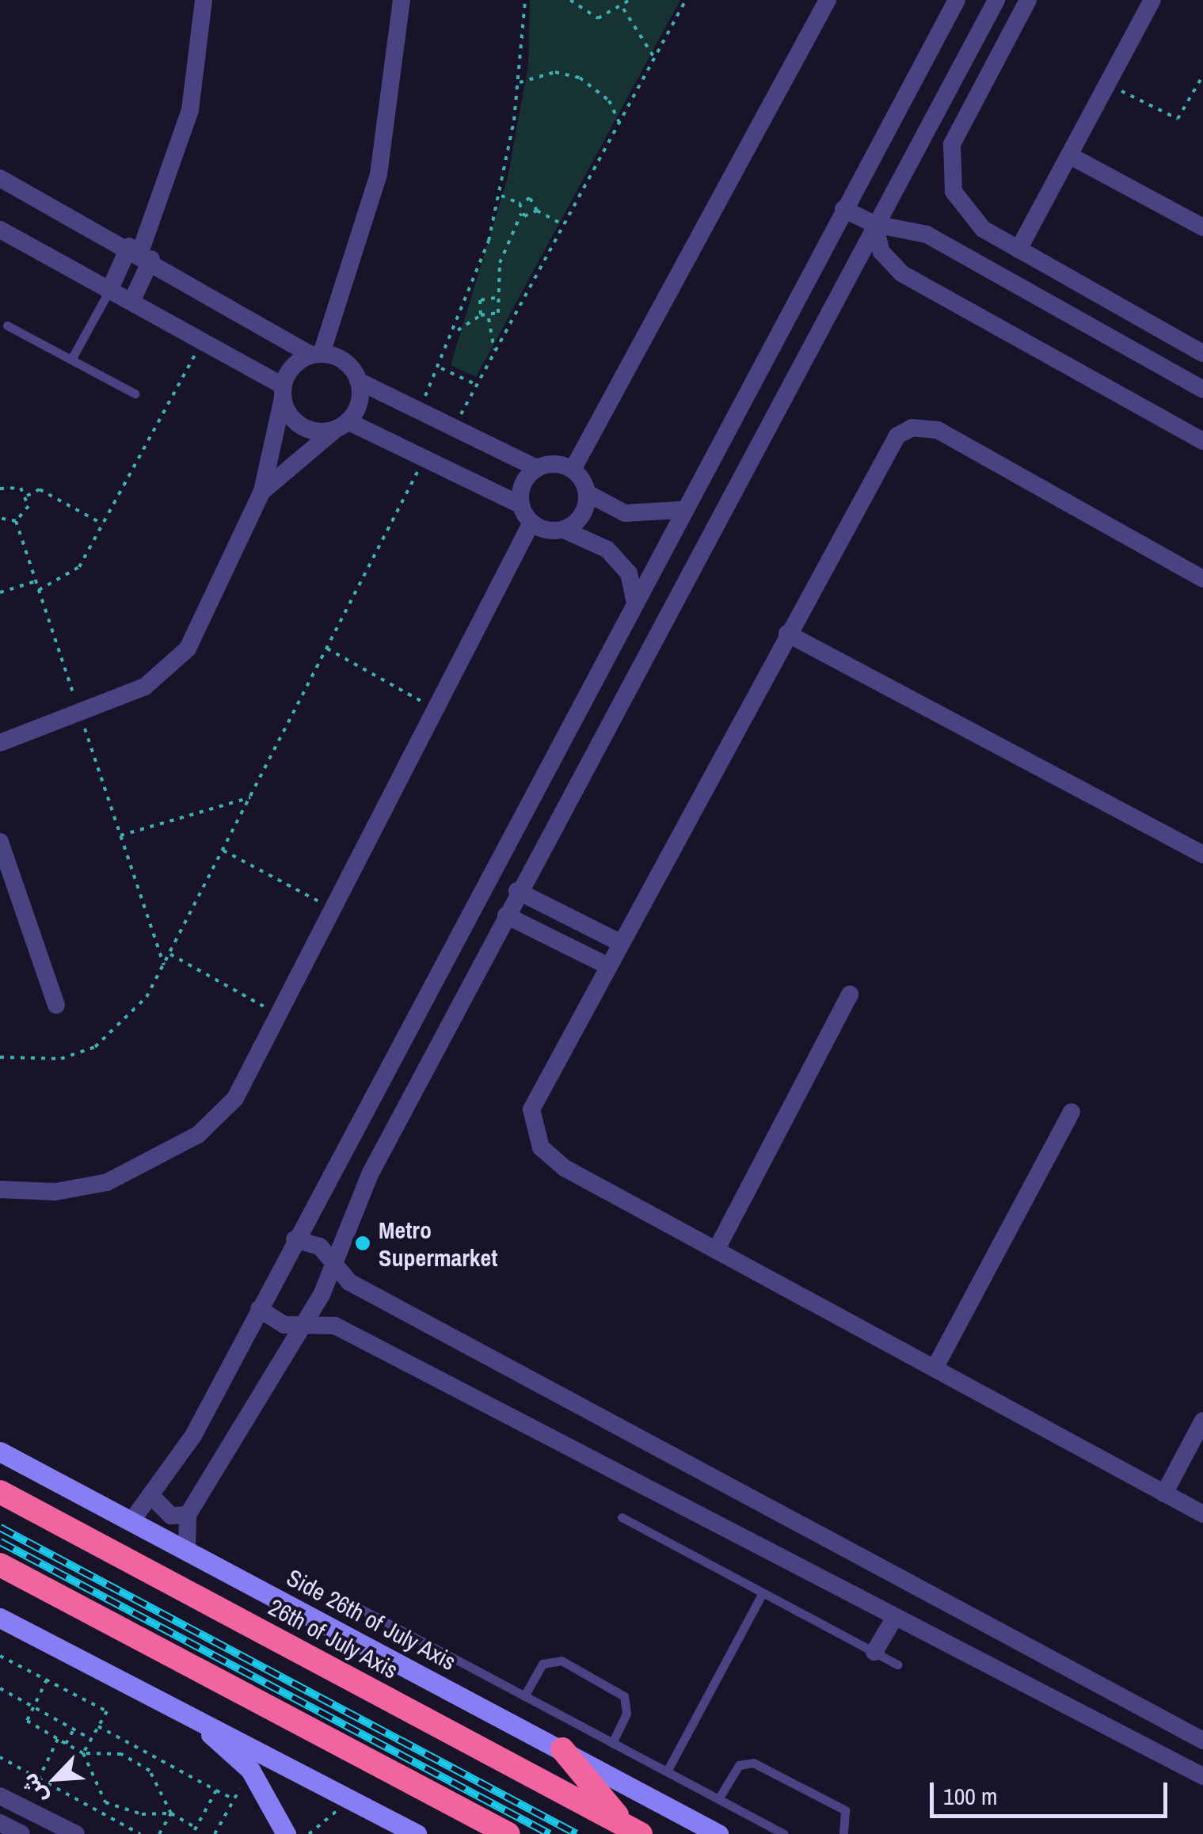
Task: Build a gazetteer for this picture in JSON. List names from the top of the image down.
{
  "streets": {
    "highway": ["26th of July Axis"],
    "main road": ["Side 26th of July Axis"]
  },
  "places": ["Metro Supermarket"],
  "scale_bar": "100 m",
  "north": "bottom left"
}
